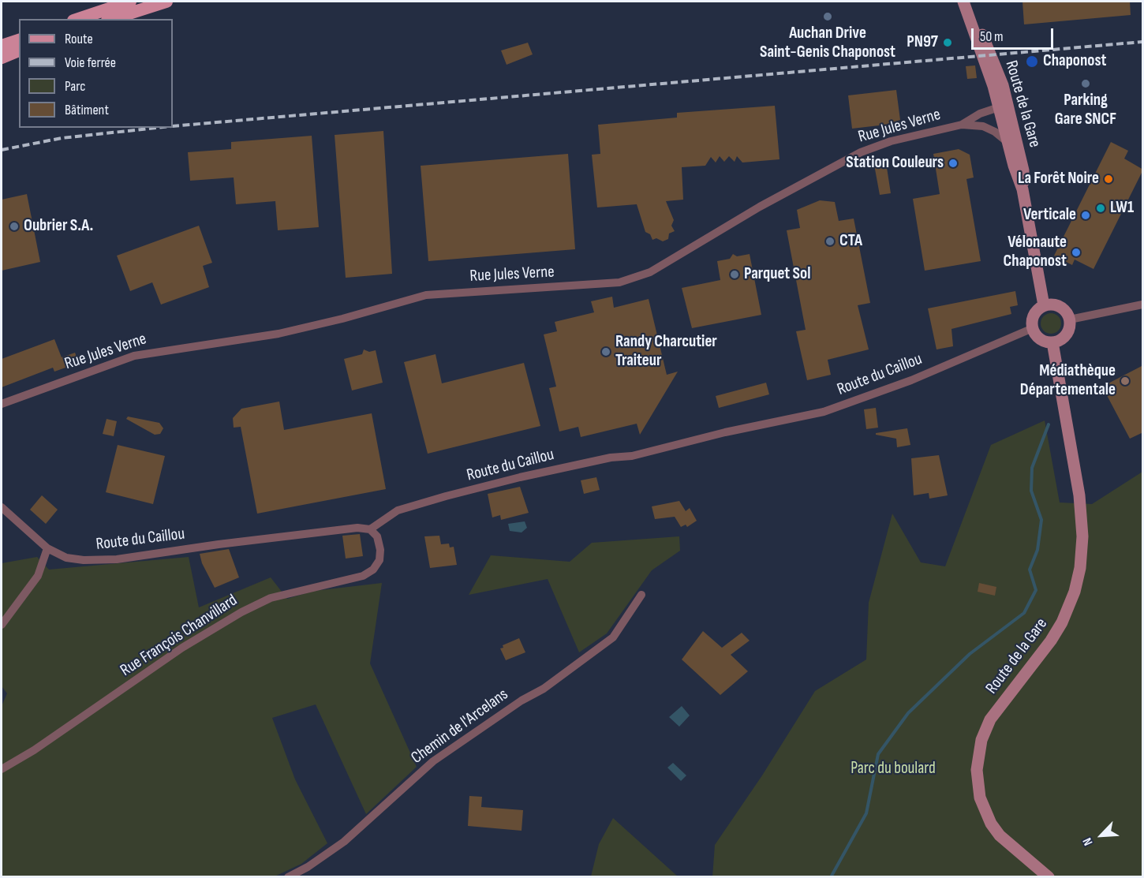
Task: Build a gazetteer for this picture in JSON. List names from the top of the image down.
{
  "streets": {
    "main road": ["Route de la Gare"],
    "street": [
      "Rue Jules Verne",
      "Route du Caillou",
      "Rue François Chanvillard",
      "Chemin de l'Arcelans"
    ]
  },
  "crossings": [
    ["Route de la Gare", "Rue Jules Verne"],
    ["Route de la Gare", "Route du Caillou"],
    ["Route du Caillou", "Rue François Chanvillard"]
  ],
  "parks": ["Parc du boulard"],
  "places": [
    "Auchan Drive Saint-Genis Chaponost",
    "PN97",
    "Chaponost",
    "Parking Gare SNCF",
    "Station Couleurs",
    "La Forêt Noire",
    "LW1",
    "Verticale",
    "Oubrier S.A.",
    "CTA",
    "Vélonaute Chaponost",
    "Parquet Sol",
    "Randy Charcutier Traiteur",
    "Médiathèque Départementale"
  ],
  "legend": [
    "Route",
    "Voie ferrée",
    "Parc",
    "Bâtiment"
  ],
  "scale_bar": "50 m",
  "north": "bottom left"
}
